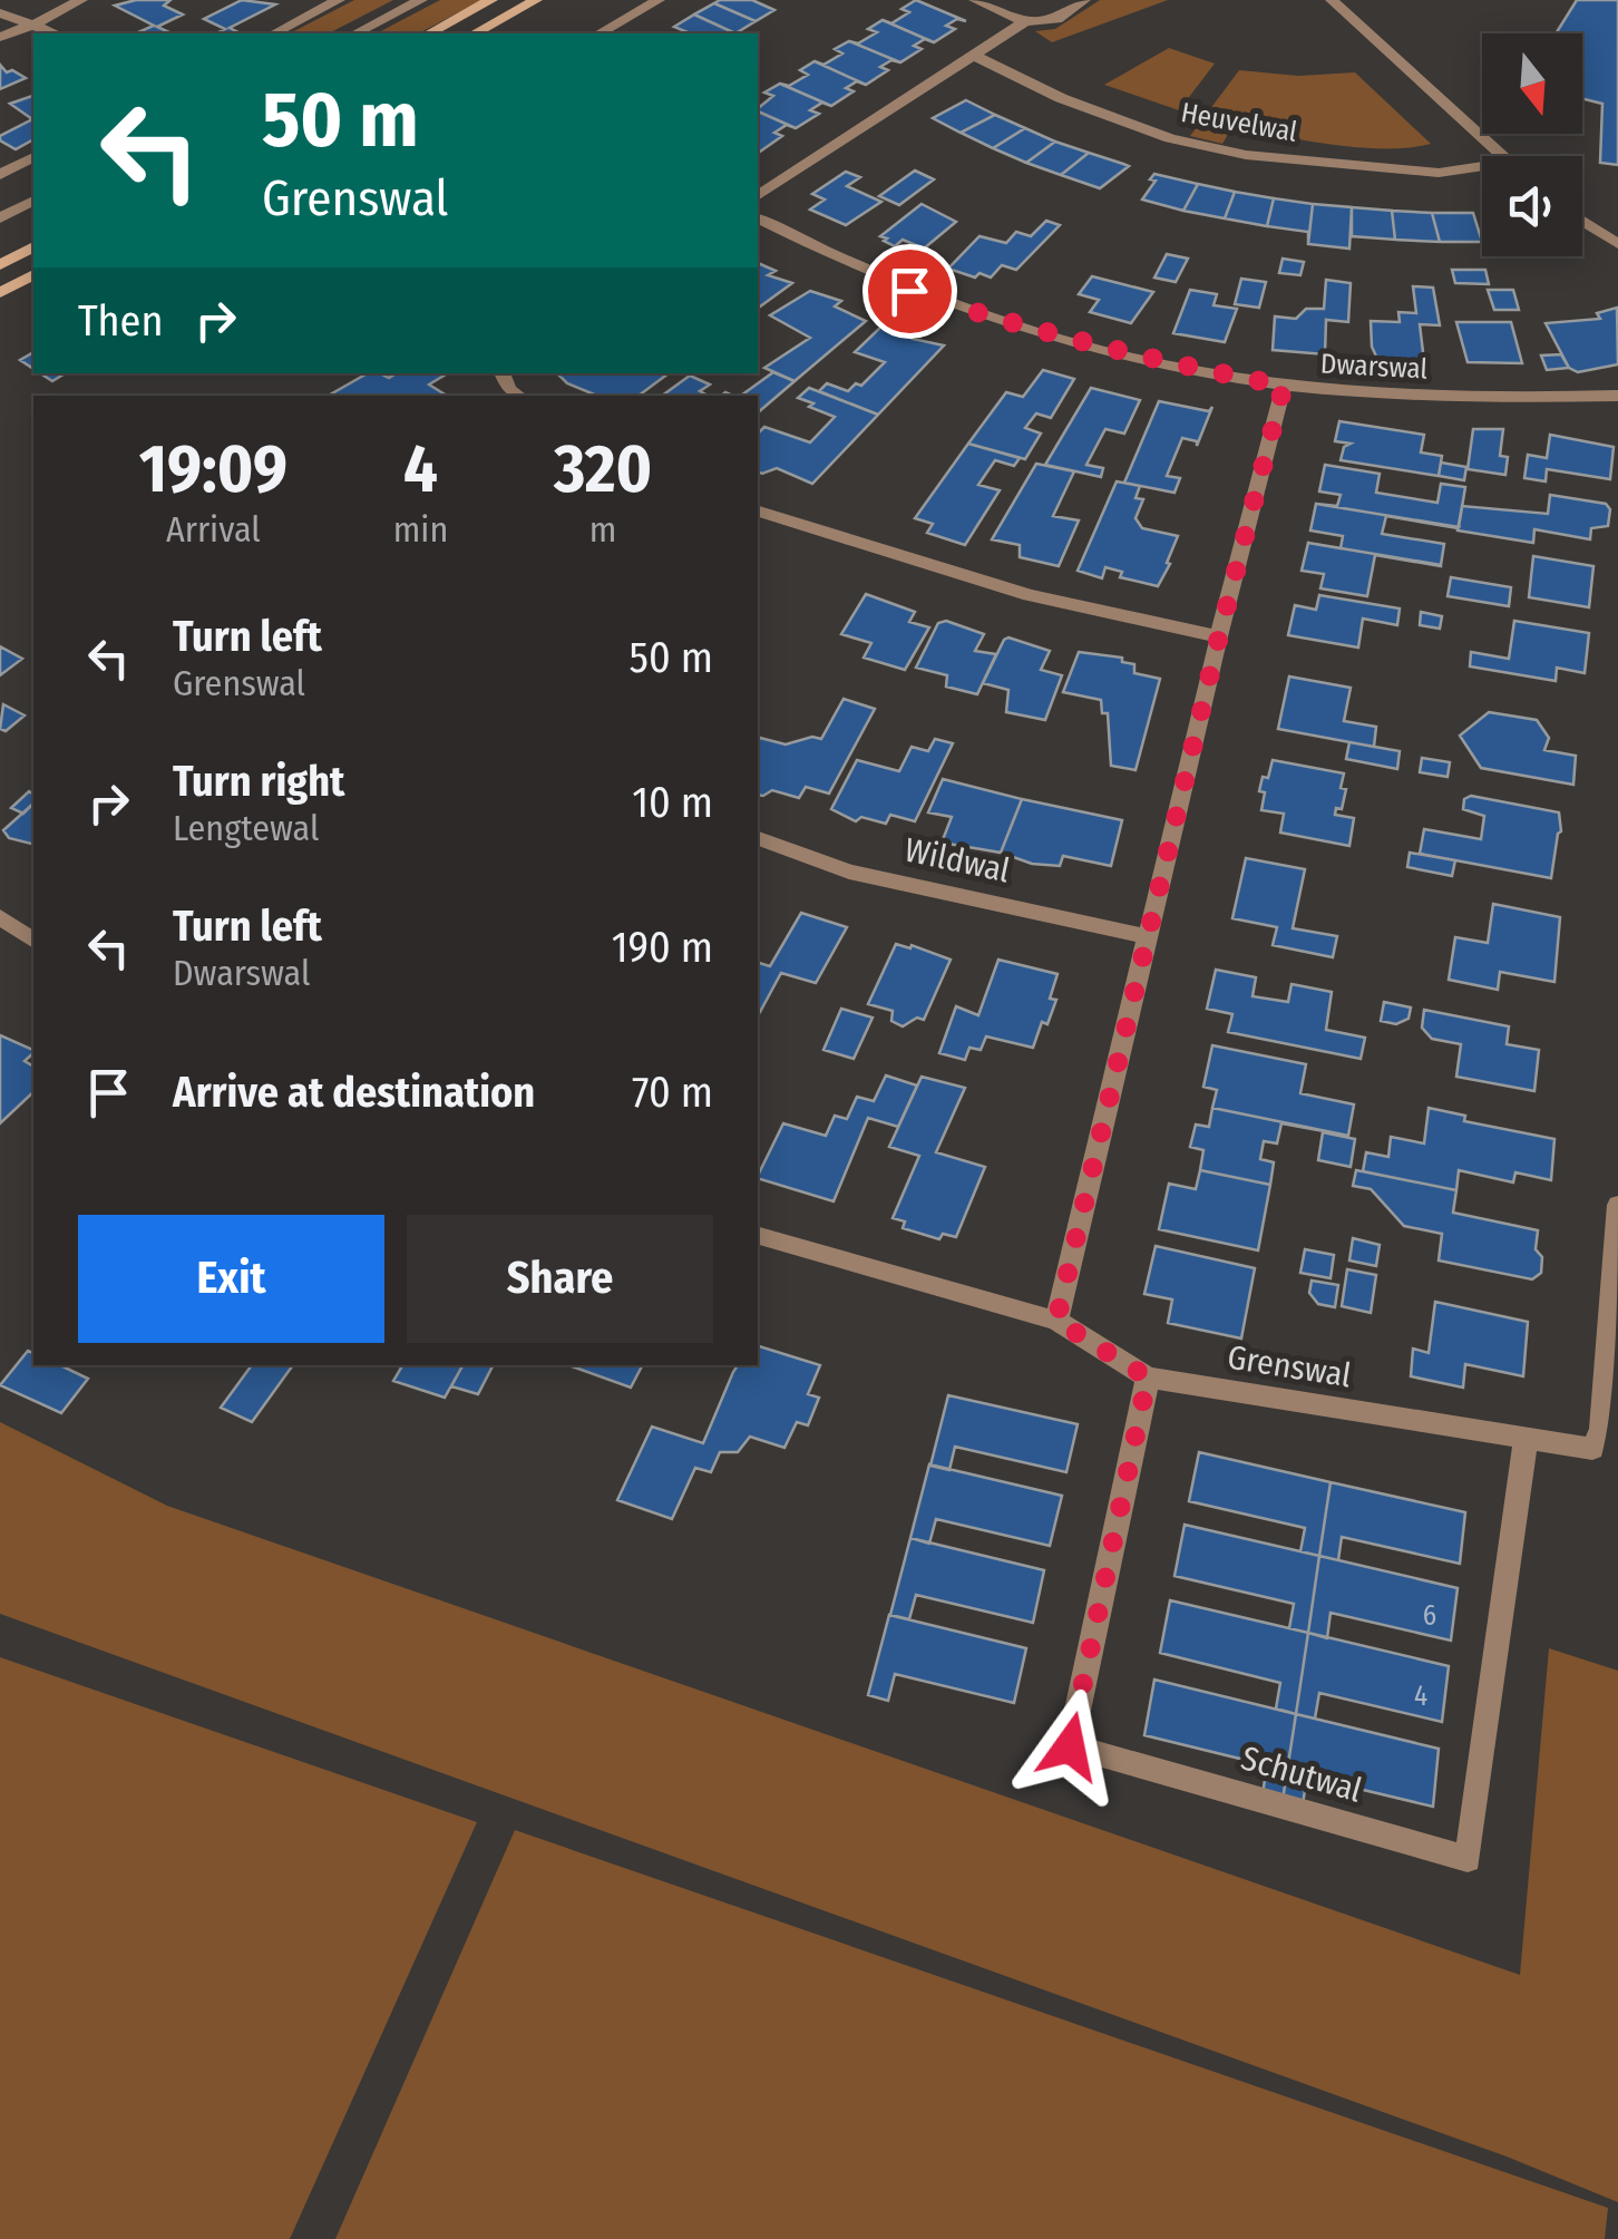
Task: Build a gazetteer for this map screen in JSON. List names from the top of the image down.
{
  "streets": {
    "street": [
      "Heuvelwal",
      "Dwarswal",
      "Wildwal",
      "Grenswal",
      "Schutwal"
    ]
  },
  "crossings": [
    ["Grenswal", "Schutwal"]
  ],
  "house_numbers": ["6", "4"],
  "north": "bottom",
  "page": {
    "turn": ["50 m", "Grenswal"],
    "then": "Then",
    "eta": [
      "19:09",
      "Arrival",
      "4",
      "min",
      "320",
      "m"
    ],
    "list": [
      {
        "name": "Turn left",
        "note": "Grenswal",
        "value": "50 m"
      },
      {
        "name": "Turn right",
        "note": "Lengtewal",
        "value": "10 m"
      },
      {
        "name": "Turn left",
        "note": "Dwarswal",
        "value": "190 m"
      },
      {
        "name": "Arrive at destination",
        "value": "70 m"
      }
    ],
    "buttons": ["Exit", "Share"]
  }
}
